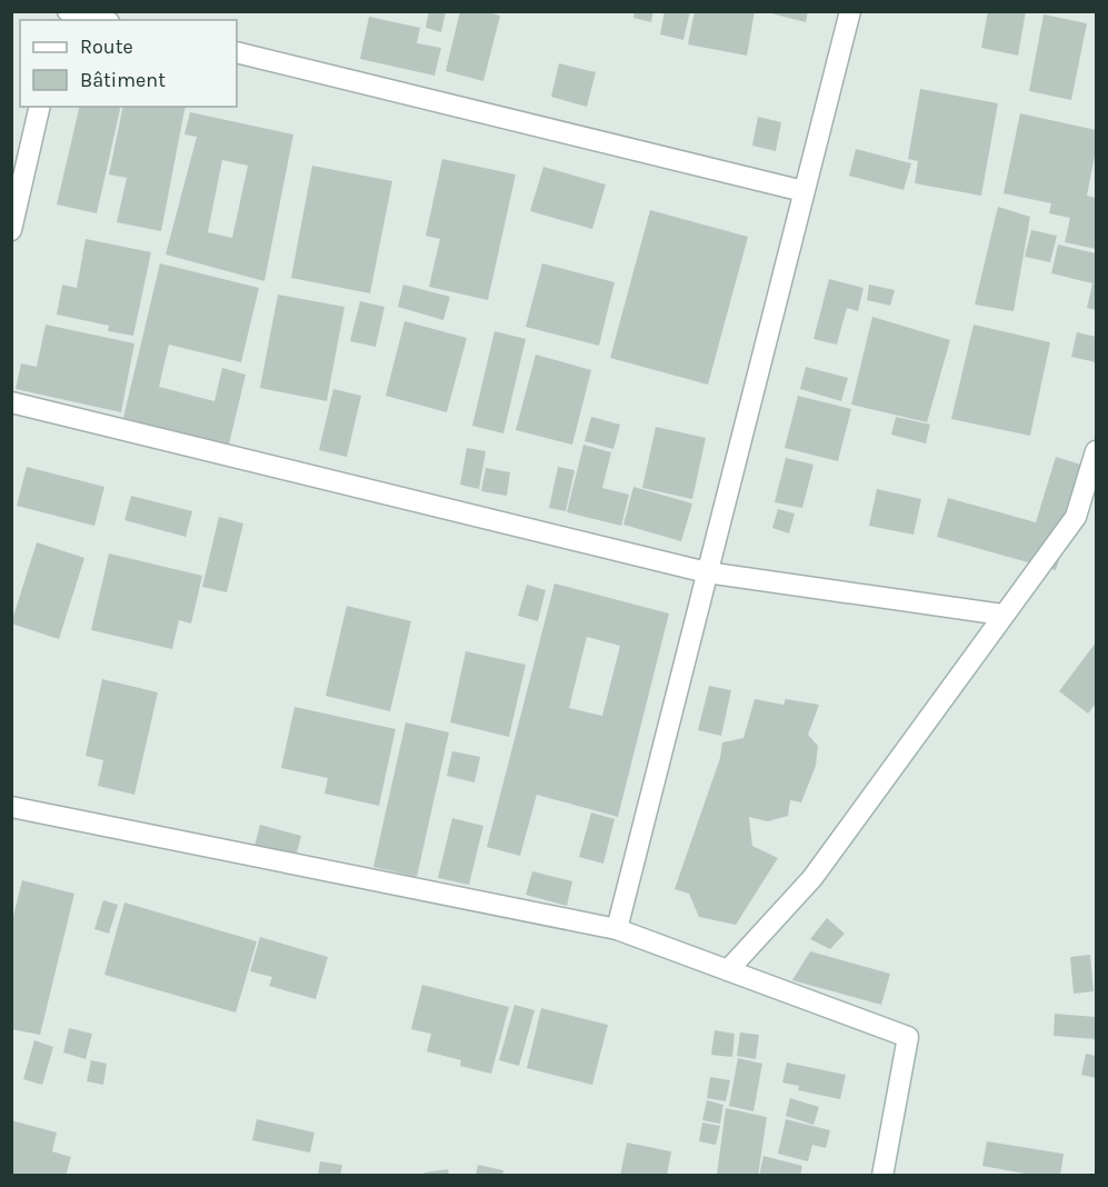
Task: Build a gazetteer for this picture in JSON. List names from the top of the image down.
{
  "legend": ["Route", "Bâtiment"]
}
